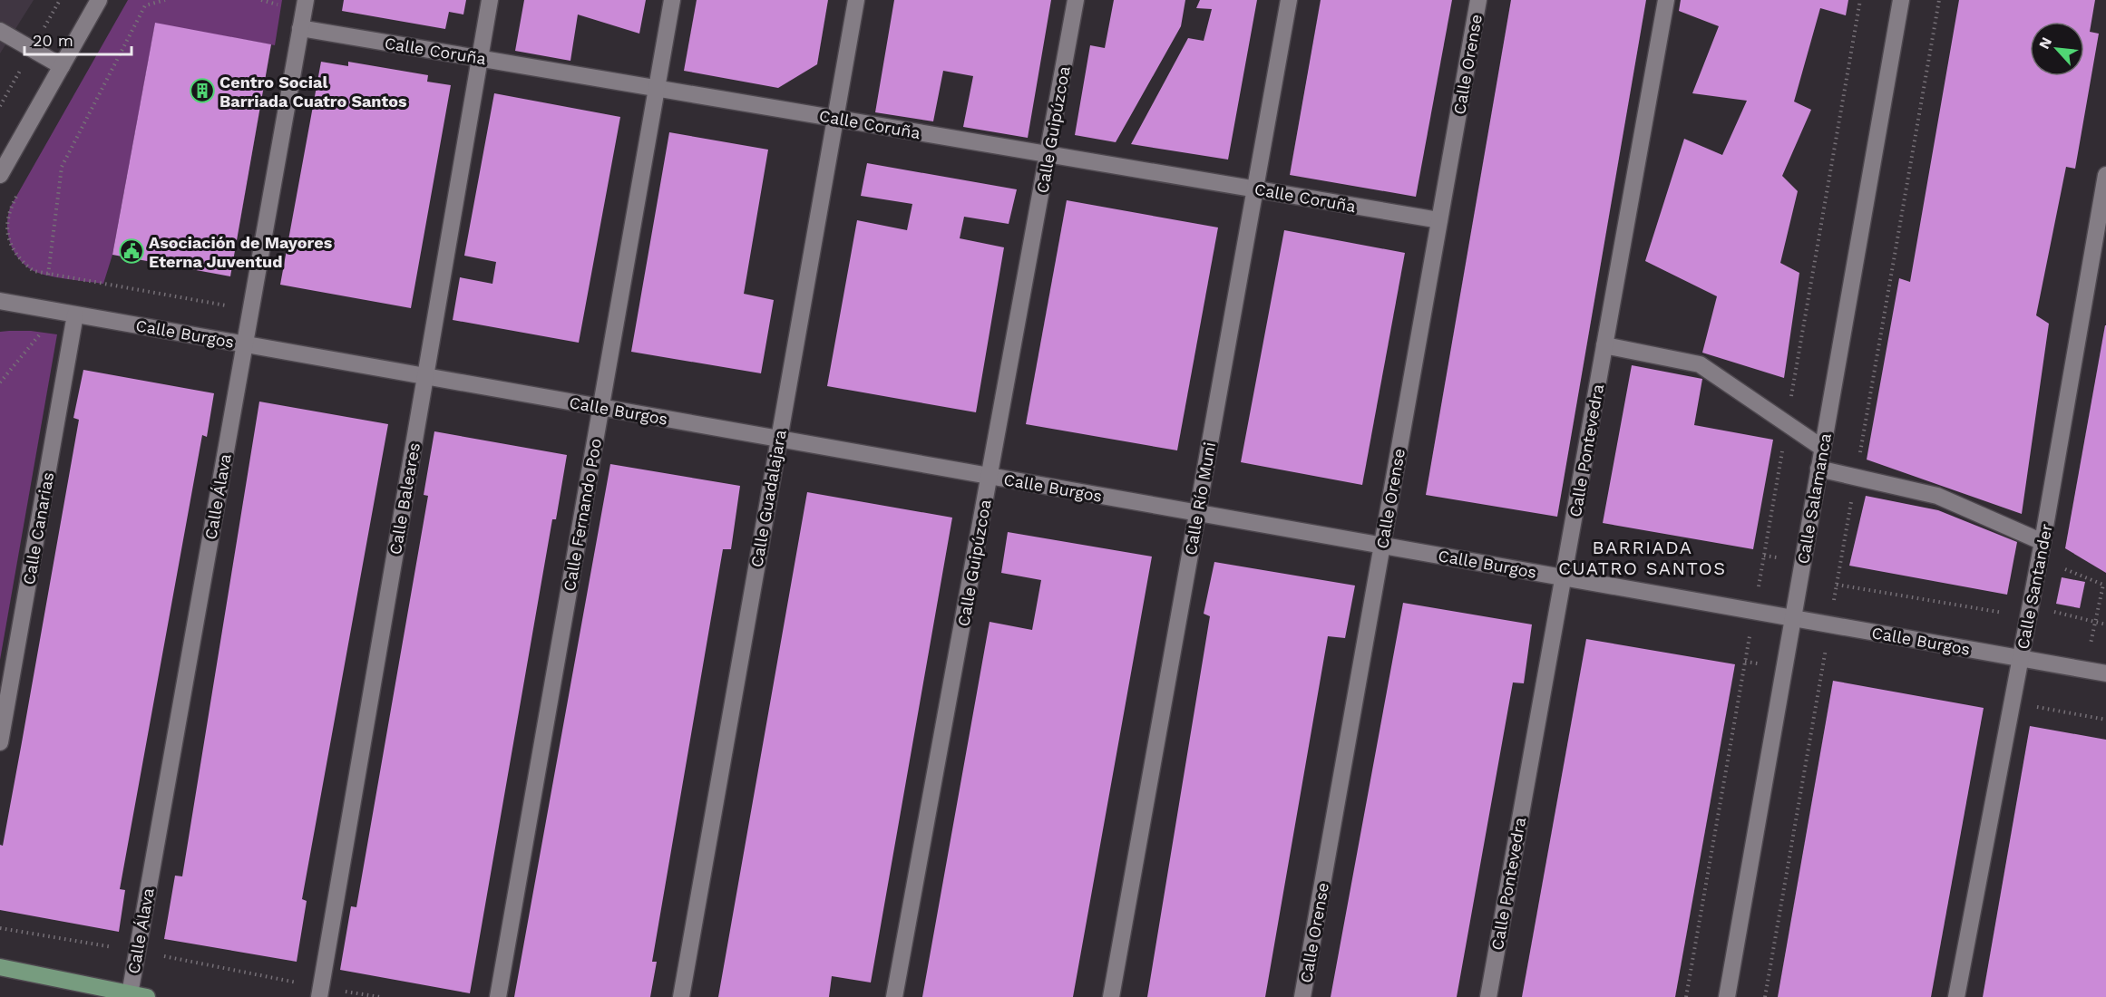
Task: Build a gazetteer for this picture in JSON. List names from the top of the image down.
{
  "streets": {
    "street": [
      "Calle Coruña",
      "Calle Orense",
      "Calle Guipúzcoa",
      "Calle Burgos",
      "Calle Pontevedra",
      "Calle Álava",
      "Calle Baleares",
      "Calle Guadalajara",
      "Calle Río Muni",
      "Calle Salamanca",
      "Calle Fernando Poo",
      "Calle Canarias",
      "Calle Santander"
    ]
  },
  "crossings": [
    ["Calle Coruña", "Calle Orense"],
    ["Calle Coruña", "Calle Guipúzcoa"],
    ["Calle Coruña", "Calle Álava"],
    ["Calle Coruña", "Calle Baleares"],
    ["Calle Coruña", "Calle Guadalajara"],
    ["Calle Coruña", "Calle Río Muni"],
    ["Calle Coruña", "Calle Fernando Poo"],
    ["Calle Orense", "Calle Burgos"],
    ["Calle Guipúzcoa", "Calle Burgos"],
    ["Calle Burgos", "Calle Pontevedra"],
    ["Calle Burgos", "Calle Álava"],
    ["Calle Burgos", "Calle Baleares"],
    ["Calle Burgos", "Calle Guadalajara"],
    ["Calle Burgos", "Calle Río Muni"],
    ["Calle Burgos", "Calle Salamanca"],
    ["Calle Burgos", "Calle Fernando Poo"],
    ["Calle Burgos", "Calle Canarias"],
    ["Calle Burgos", "Calle Santander"]
  ],
  "districts": ["BARRIADA CUATRO SANTOS"],
  "places": {
    "building": ["Centro Social Barriada Cuatro Santos"],
    "public building": ["Asociación de Mayores Eterna Juventud"]
  },
  "scale_bar": "20 m",
  "north": "top left"
}
